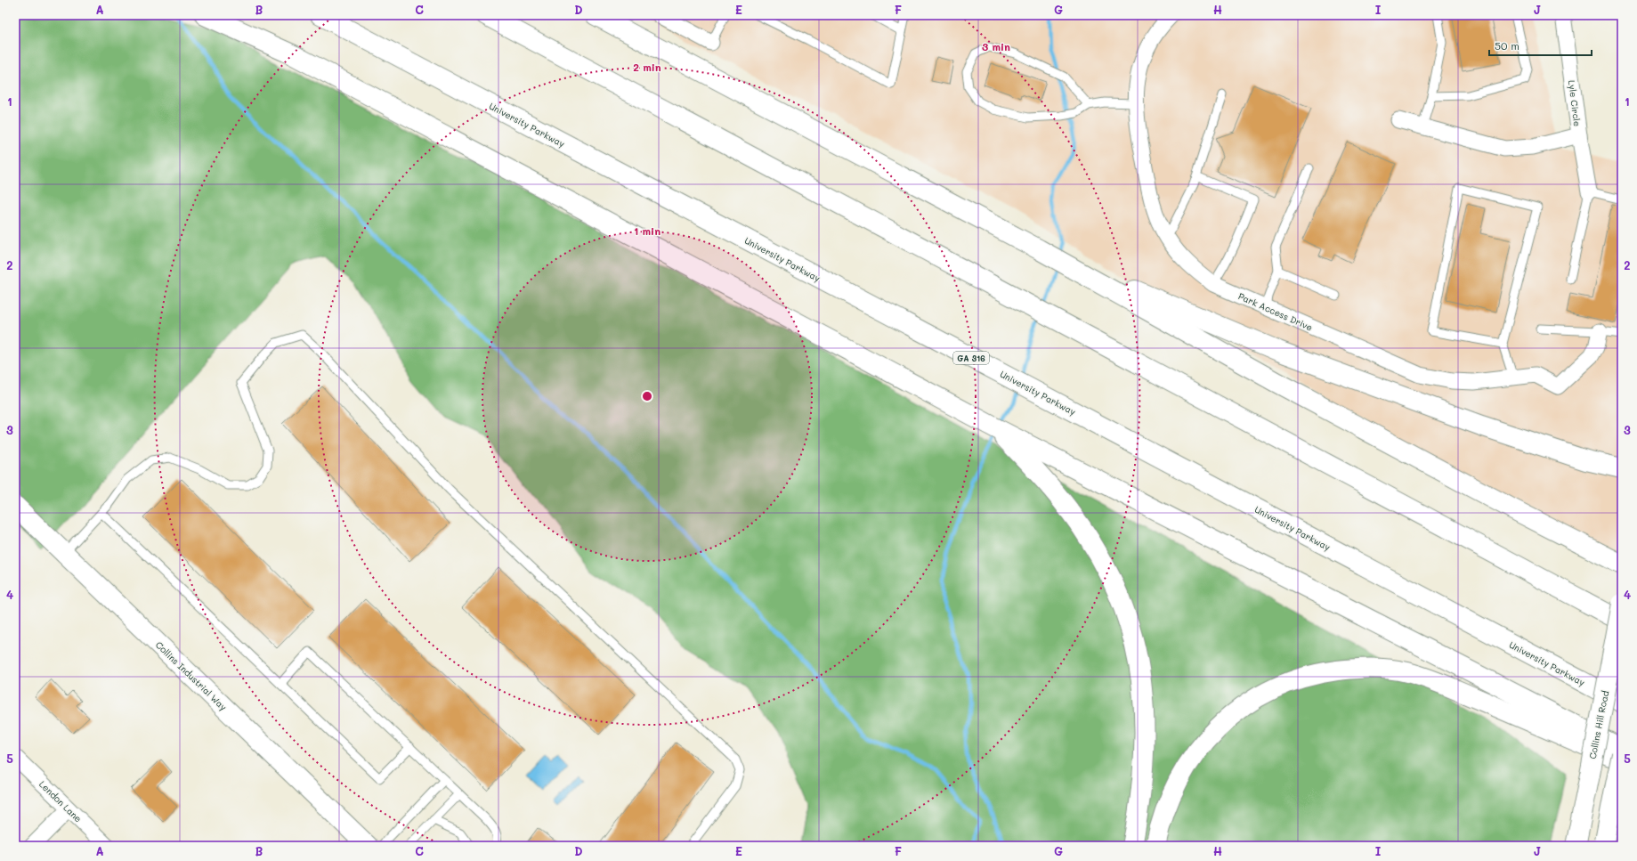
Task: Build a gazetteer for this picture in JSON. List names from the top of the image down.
{
  "streets": {
    "main road": [
      "University Parkway",
      "GA 316",
      "Collins Industrial Way",
      "Collins Hill Road"
    ],
    "street": ["Lyle Circle", "Park Access Drive", "Lendon Lane"]
  },
  "scale_bar": "50 m",
  "grid": {
    "columns": [
      "A",
      "B",
      "C",
      "D",
      "E",
      "F",
      "G",
      "H",
      "I",
      "J"
    ],
    "rows": [
      "1",
      "2",
      "3",
      "4",
      "5"
    ]
  },
  "rings": ["3 min", "2 min", "1 min"]
}
